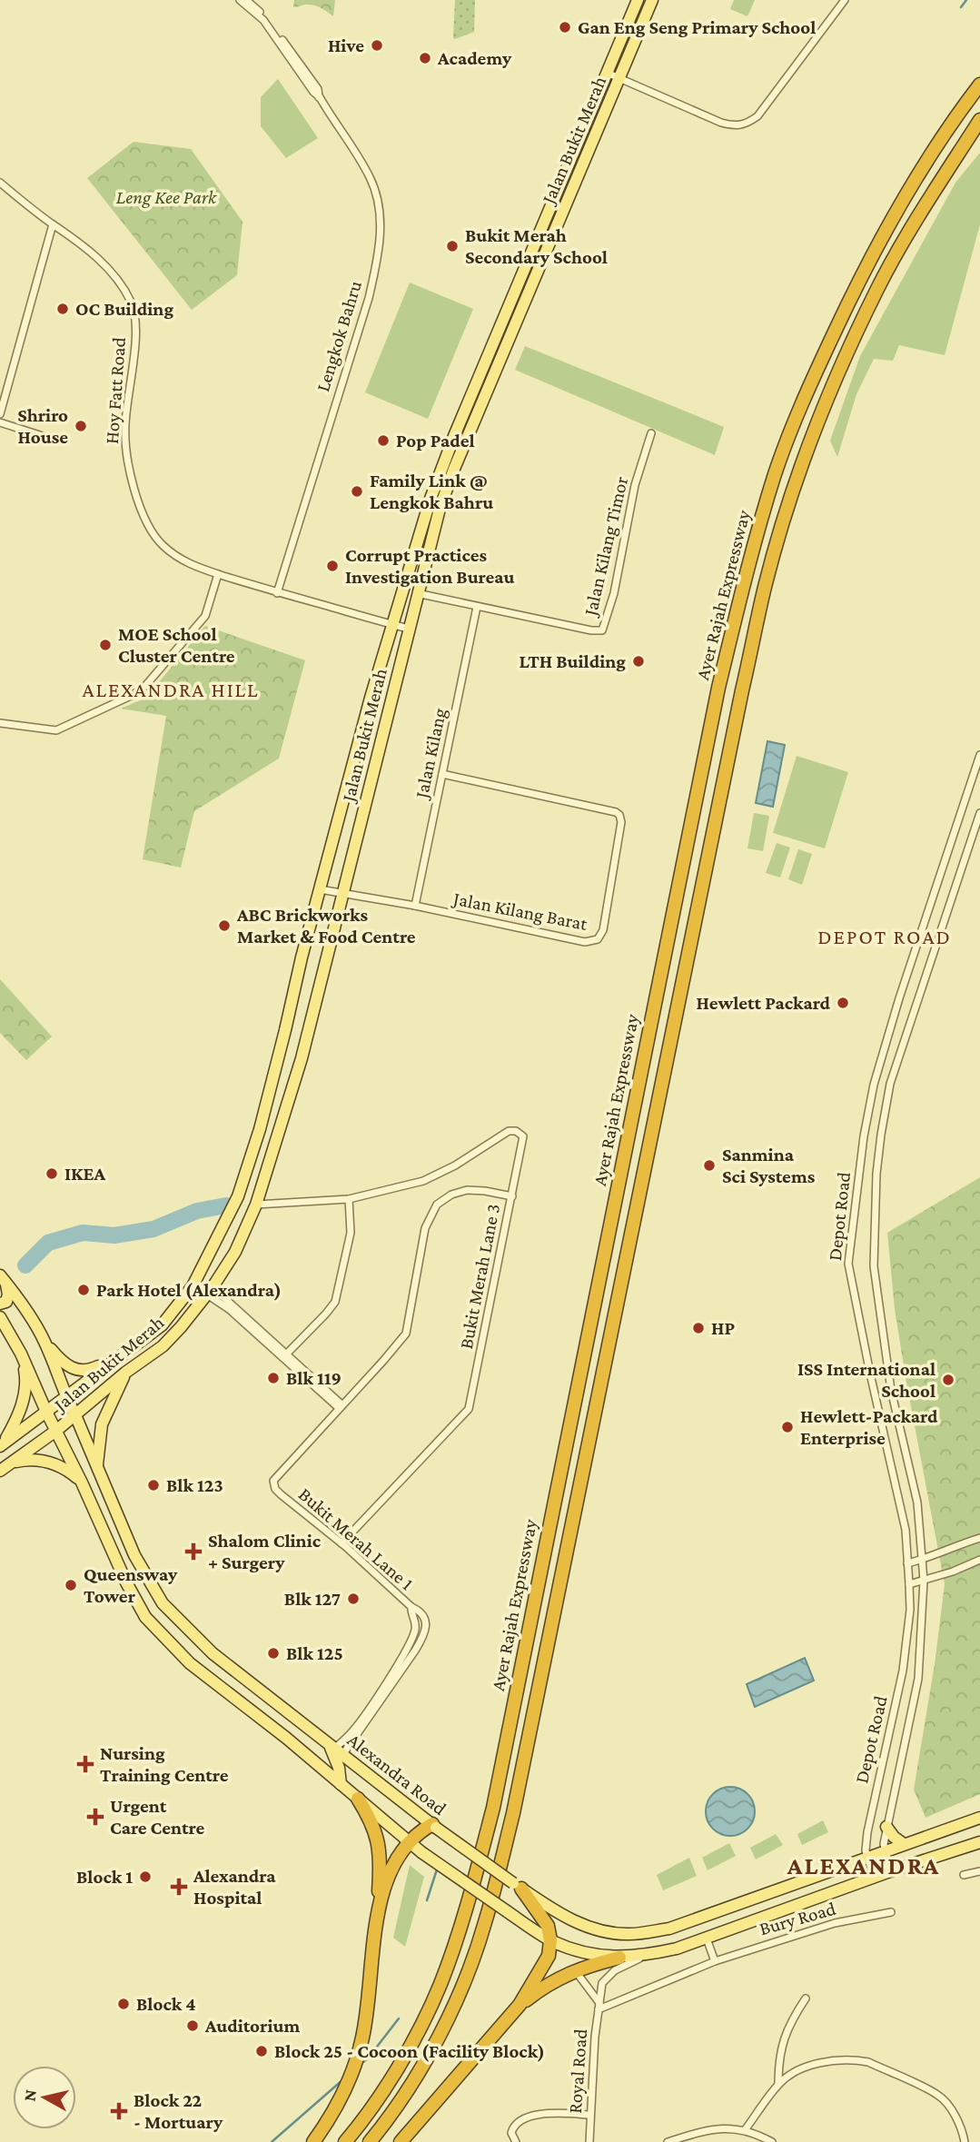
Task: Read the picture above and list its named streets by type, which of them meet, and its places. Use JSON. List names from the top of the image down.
{
  "streets": {
    "highway": ["Ayer Rajah Expressway"],
    "main road": ["Jalan Bukit Merah", "Alexandra Road"],
    "street": [
      "Lengkok Bahru",
      "Hoy Fatt Road",
      "Jalan Kilang Timor",
      "Jalan Kilang",
      "Jalan Kilang Barat",
      "Depot Road",
      "Bukit Merah Lane 3",
      "Bukit Merah Lane 1",
      "Bury Road",
      "Royal Road"
    ]
  },
  "crossings": [
    ["Jalan Bukit Merah", "Hoy Fatt Road"],
    ["Jalan Bukit Merah", "Jalan Kilang Timor"],
    ["Jalan Bukit Merah", "Jalan Kilang Barat"],
    ["Jalan Bukit Merah", "Alexandra Road"],
    ["Lengkok Bahru", "Hoy Fatt Road"],
    ["Jalan Kilang Timor", "Jalan Kilang"],
    ["Jalan Kilang", "Jalan Kilang Barat"],
    ["Depot Road", "Alexandra Road"],
    ["Bukit Merah Lane 3", "Bukit Merah Lane 1"],
    ["Bukit Merah Lane 1", "Alexandra Road"],
    ["Bury Road", "Royal Road"]
  ],
  "districts": ["ALEXANDRA HILL", "DEPOT ROAD", "ALEXANDRA"],
  "parks": ["Leng Kee Park"],
  "places": {
    "other": [
      "Gan Eng Seng Primary School",
      "Hive",
      "Academy",
      "Bukit Merah Secondary School",
      "OC Building",
      "Shriro House",
      "Pop Padel",
      "Family Link @ Lengkok Bahru",
      "Corrupt Practices Investigation Bureau",
      "MOE School Cluster Centre",
      "LTH Building",
      "ABC Brickworks Market & Food Centre",
      "Hewlett Packard",
      "Sanmina Sci Systems",
      "IKEA",
      "Park Hotel (Alexandra)",
      "HP",
      "Blk 119",
      "ISS International School",
      "Hewlett-Packard Enterprise",
      "Blk 123",
      "Queensway Tower",
      "Blk 127",
      "Blk 125",
      "Block 1",
      "Block 4",
      "Auditorium",
      "Block 25 - Cocoon (Facility Block)"
    ],
    "health": [
      "Shalom Clinic + Surgery",
      "Nursing Training Centre",
      "Urgent Care Centre",
      "Alexandra Hospital",
      "Block 22 - Mortuary"
    ]
  },
  "north": "left"
}
